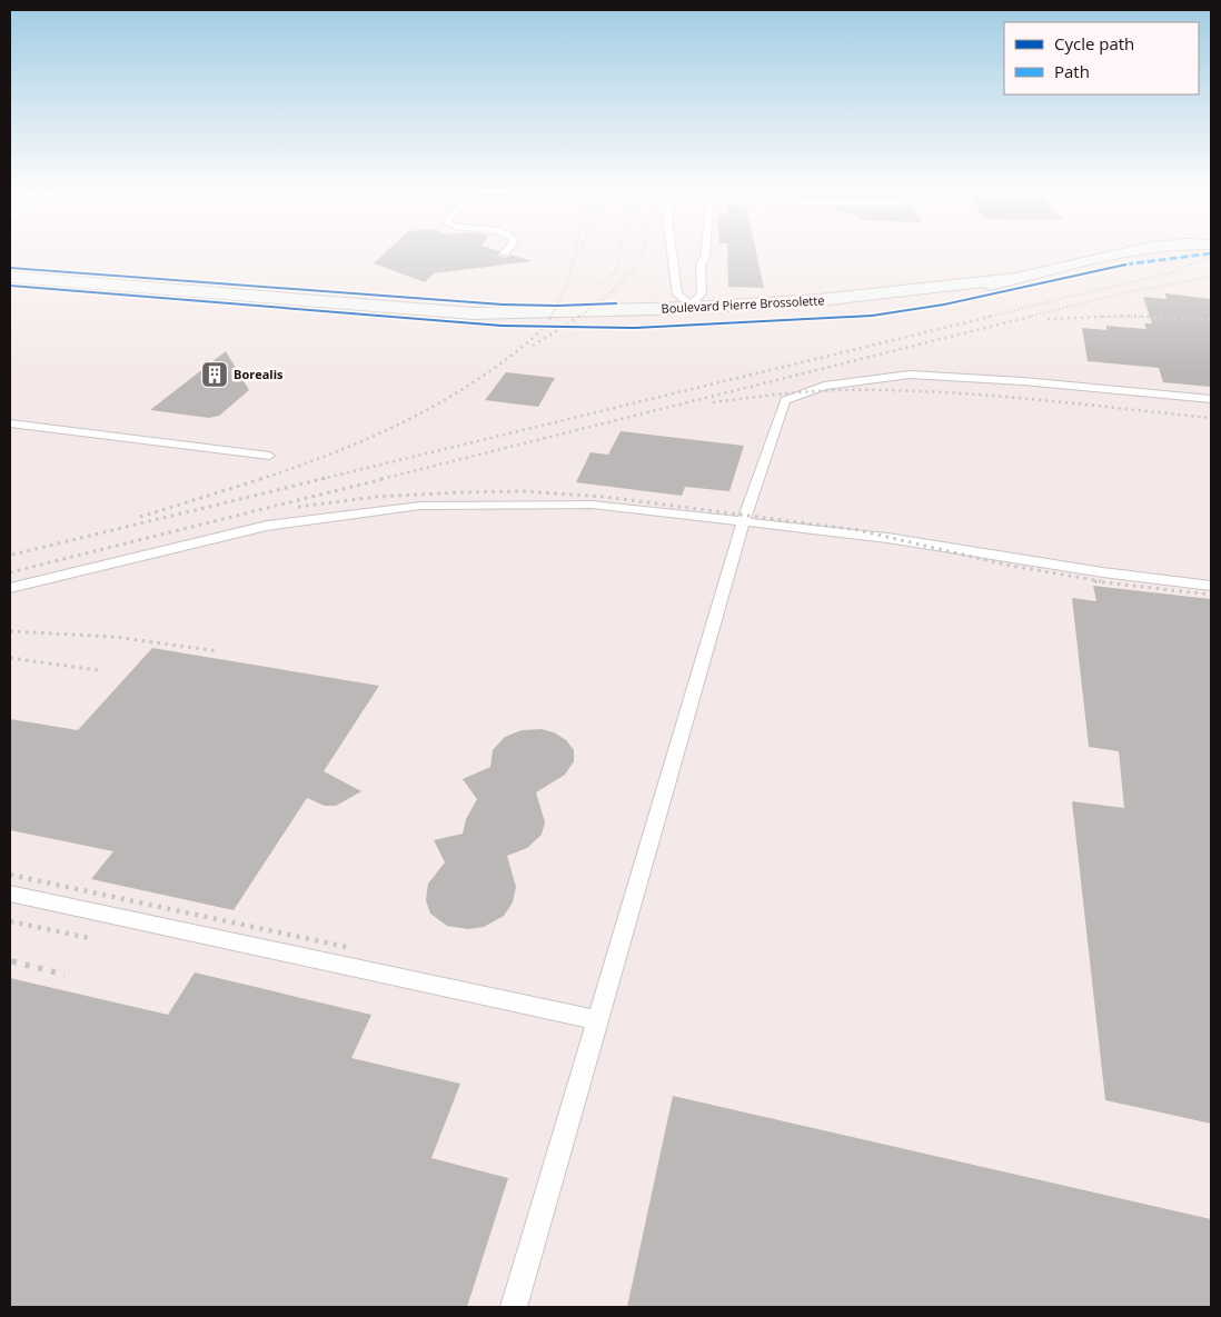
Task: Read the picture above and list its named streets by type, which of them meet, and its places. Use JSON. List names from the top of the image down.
{
  "streets": {
    "main road": ["Boulevard Pierre Brossolette"]
  },
  "places": {
    "building": ["Borealis"]
  },
  "legend": ["Cycle path", "Path"]
}
